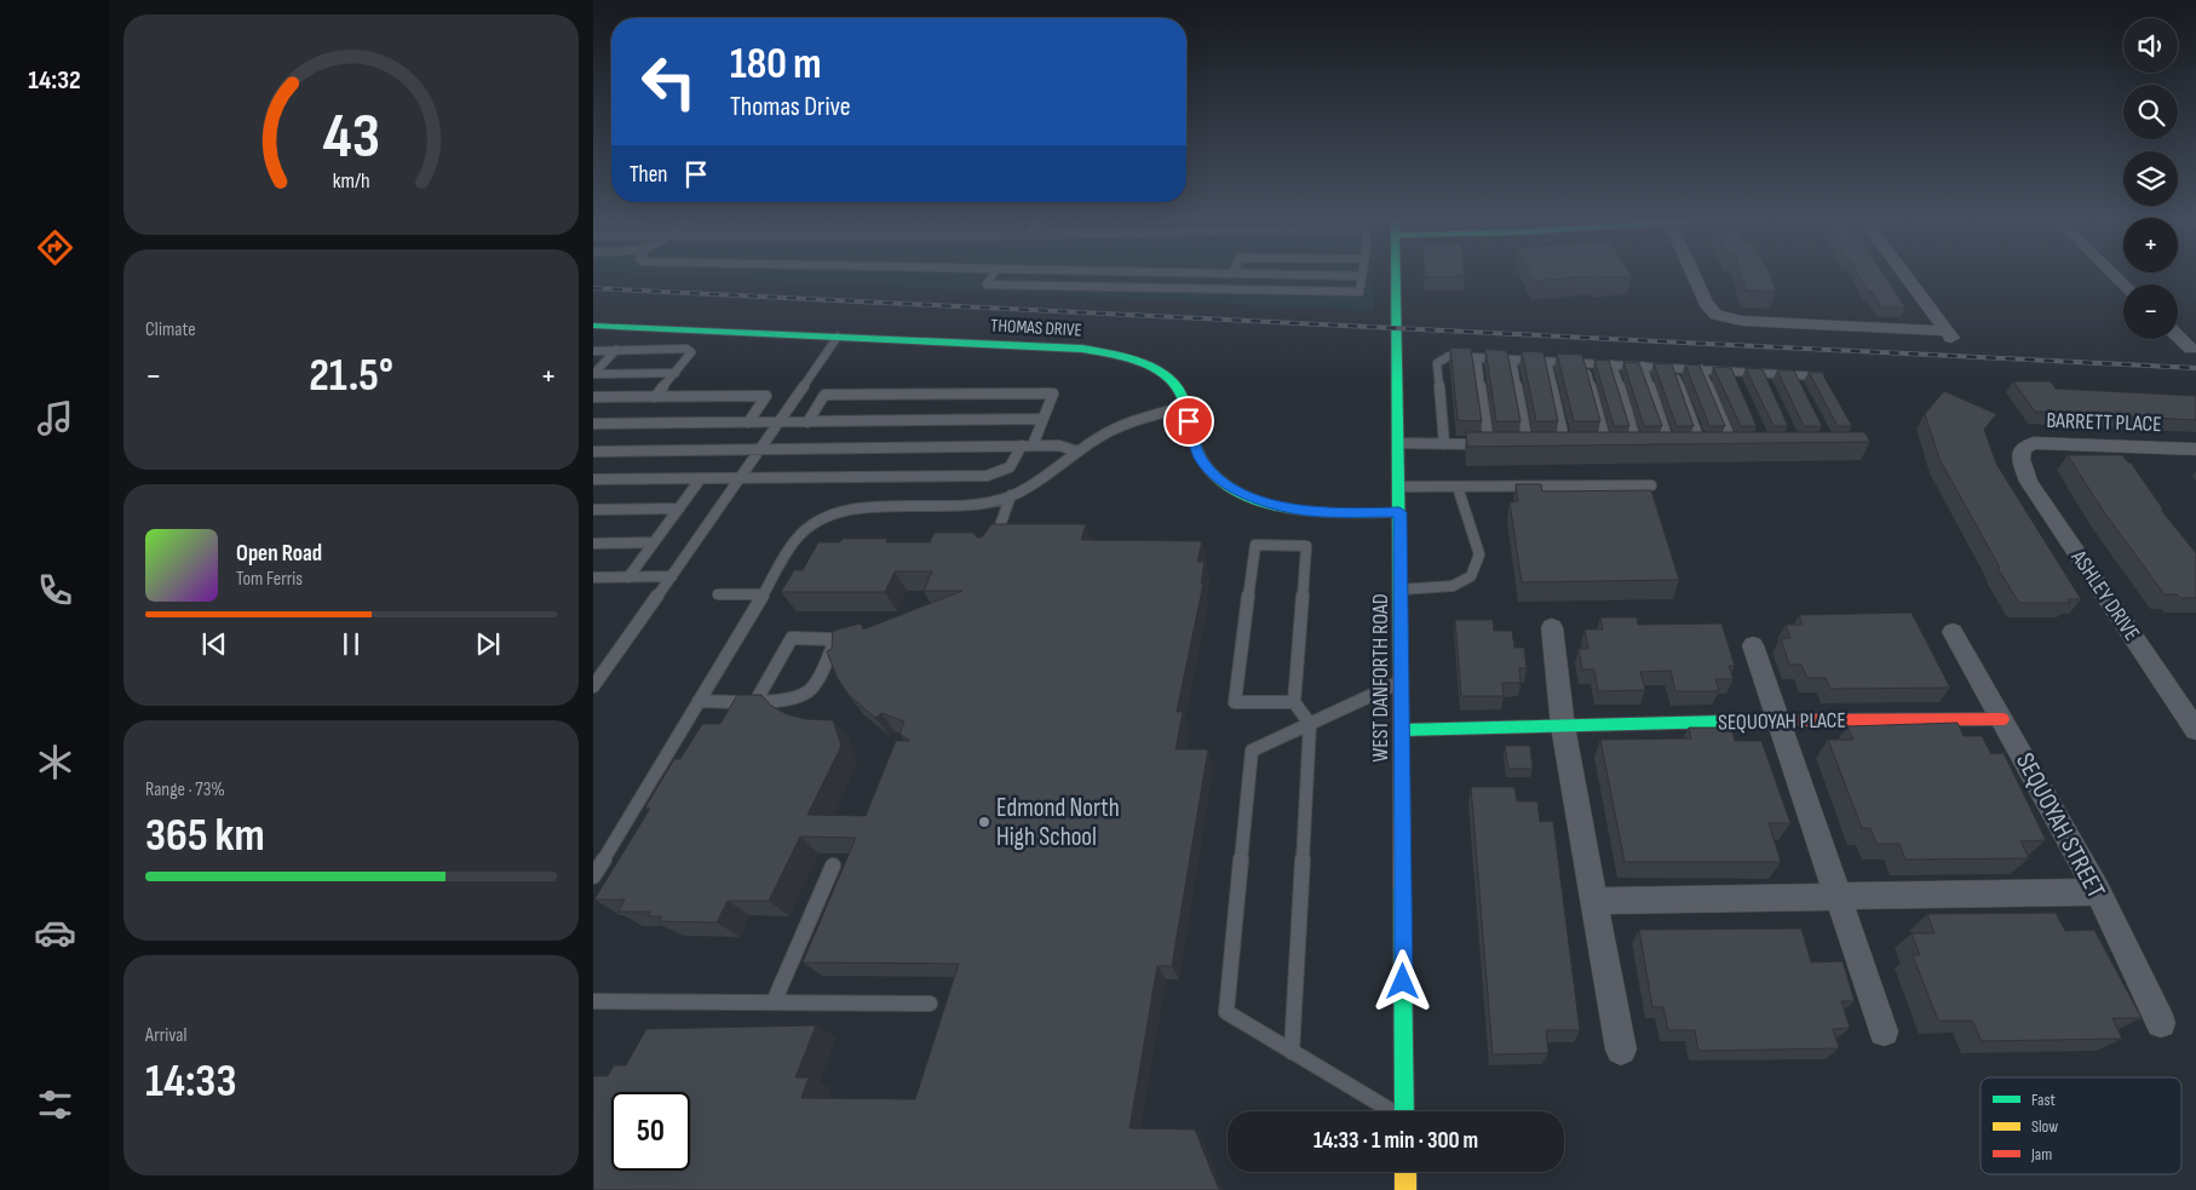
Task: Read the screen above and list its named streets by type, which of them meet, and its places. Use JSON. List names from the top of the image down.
{
  "streets": {
    "street": [
      "THOMAS DRIVE",
      "BARRETT PLACE",
      "ASHLEY DRIVE",
      "WEST DANFORTH ROAD",
      "SEQUOYAH PLACE",
      "SEQUOYAH STREET"
    ]
  },
  "crossings": [
    ["THOMAS DRIVE", "WEST DANFORTH ROAD"],
    ["BARRETT PLACE", "ASHLEY DRIVE"],
    ["WEST DANFORTH ROAD", "SEQUOYAH PLACE"],
    ["SEQUOYAH PLACE", "SEQUOYAH STREET"]
  ],
  "places": ["Edmond North High School"],
  "legend": ["Fast", "Slow", "Jam"],
  "page": {
    "tabs": "14:32",
    "map_buttons": ["+", "−"],
    "turn": ["180 m", "Thomas Drive"],
    "then": "Then",
    "tile": [
      "Climate",
      ["Range · 73%", "365 km"],
      ["Arrival", "14:33"]
    ],
    "heat": ["−", "21.5°", "+"],
    "song": ["Open Road", "Tom Ferris"],
    "limit": "50",
    "trip": "14:33 · 1 min · 300 m",
    "gauge": ["43", "km/h"]
  }
}
